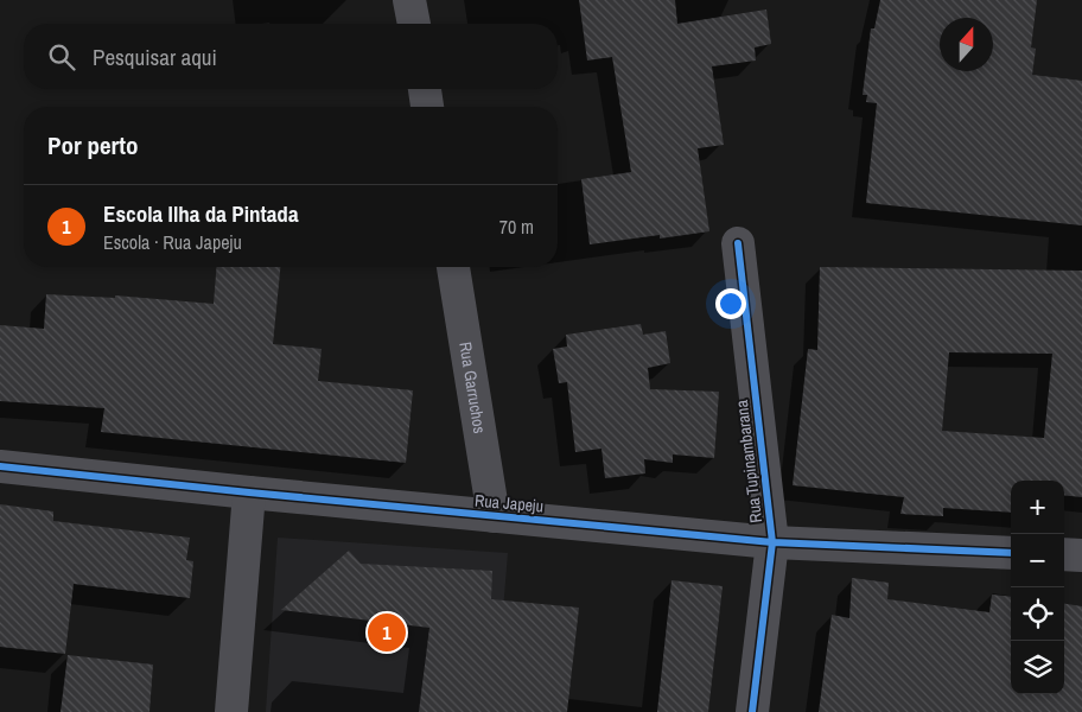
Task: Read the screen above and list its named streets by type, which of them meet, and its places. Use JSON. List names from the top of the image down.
{
  "streets": {
    "street": ["Rua Garruchos", "Rua Tupinambarana", "Rua Japeju"]
  },
  "crossings": [
    ["Rua Garruchos", "Rua Japeju"],
    ["Rua Tupinambarana", "Rua Japeju"]
  ],
  "north": "top",
  "page": {
    "search": "Pesquisar aqui",
    "heading": "Por perto",
    "list": [
      {
        "mark": "1",
        "name": "Escola Ilha da Pintada",
        "note": "Escola · Rua Japeju",
        "value": "70 m"
      }
    ],
    "map_buttons": ["+", "−"],
    "pins": "1"
  }
}
